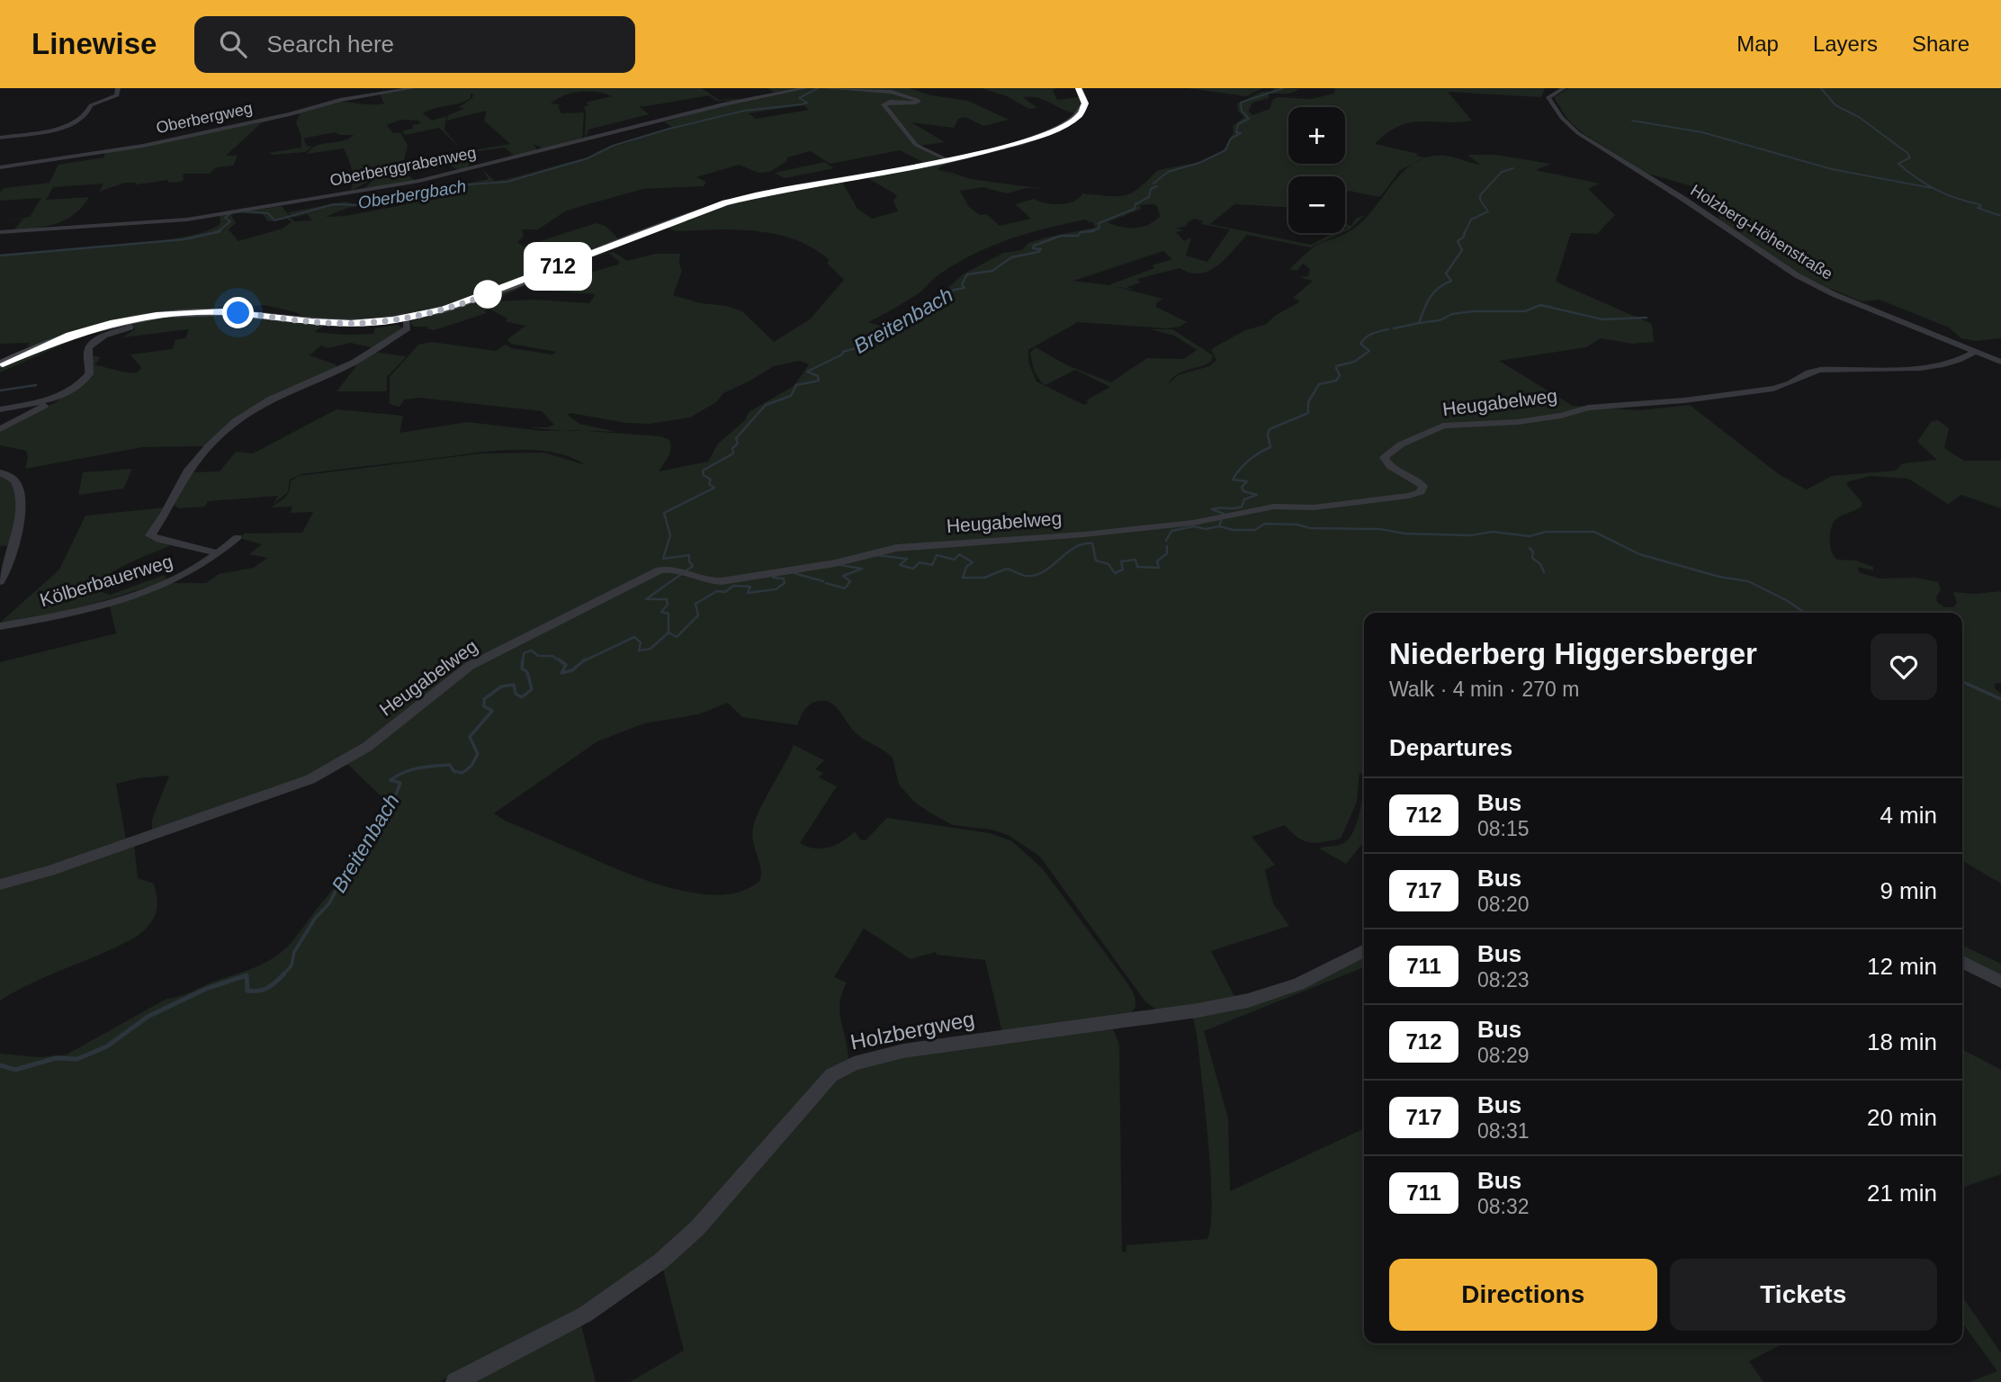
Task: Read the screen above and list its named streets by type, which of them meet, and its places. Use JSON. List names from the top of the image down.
{
  "streets": {
    "street": [
      "Oberbergweg",
      "Oberberggrabenweg",
      "Holzberg-Höhenstraße",
      "Heugabelweg",
      "Kölberbauerweg",
      "Holzbergweg"
    ]
  },
  "crossings": [
    ["Holzberg-Höhenstraße", "Heugabelweg"]
  ],
  "water": ["Oberbergbach", "Breitenbach"],
  "lines": ["bus line 712"],
  "page": {
    "header": "Linewise",
    "search": "Search here",
    "nav": ["Map", "Layers", "Share"],
    "on_map": "712",
    "map_buttons": ["+", "−"],
    "heading": [
      ["Niederberg Higgersberger", "Walk · 4 min · 270 m"],
      "Departures"
    ],
    "list": [
      {
        "mark": "712",
        "name": "Bus",
        "note": "08:15",
        "value": "4 min"
      },
      {
        "mark": "717",
        "name": "Bus",
        "note": "08:20",
        "value": "9 min"
      },
      {
        "mark": "711",
        "name": "Bus",
        "note": "08:23",
        "value": "12 min"
      },
      {
        "mark": "712",
        "name": "Bus",
        "note": "08:29",
        "value": "18 min"
      },
      {
        "mark": "717",
        "name": "Bus",
        "note": "08:31",
        "value": "20 min"
      },
      {
        "mark": "711",
        "name": "Bus",
        "note": "08:32",
        "value": "21 min"
      }
    ],
    "buttons": ["Directions", "Tickets"]
  }
}
